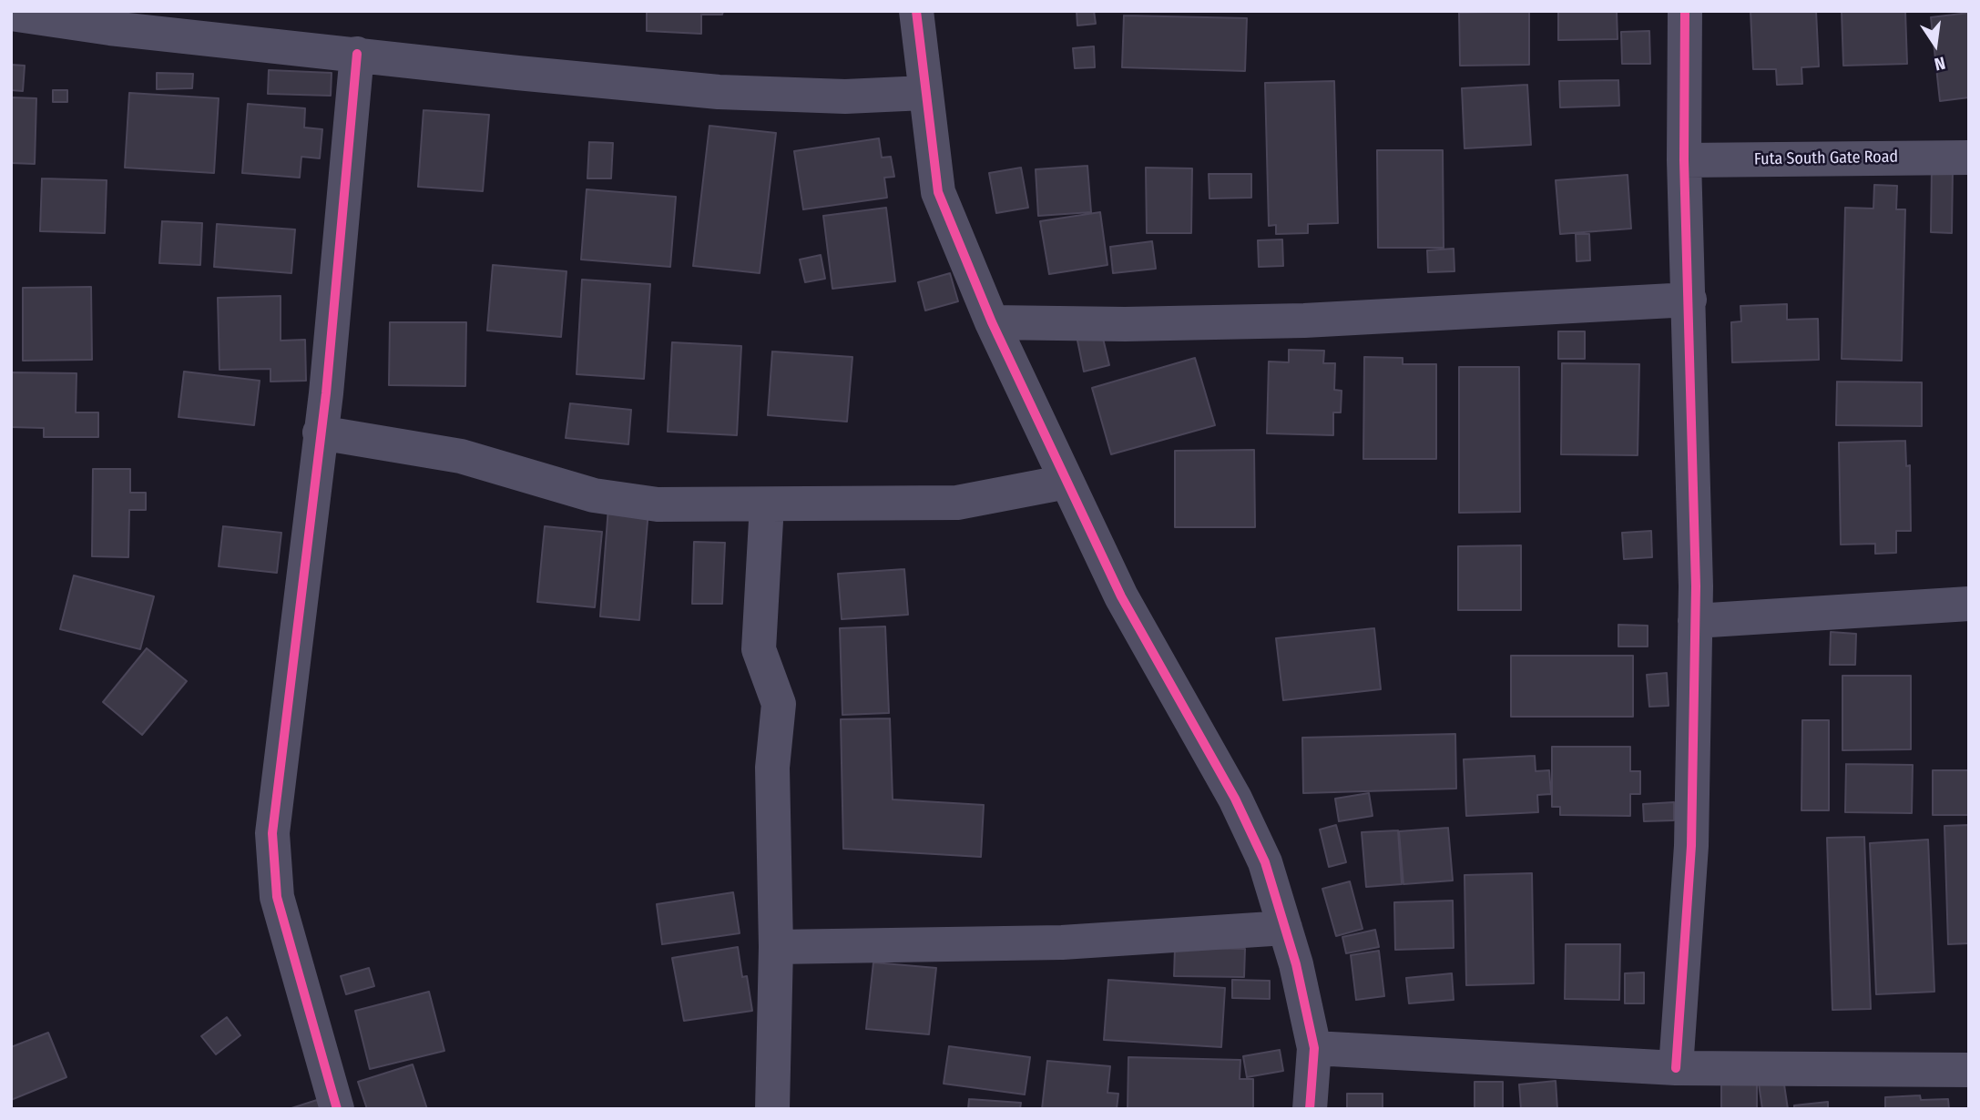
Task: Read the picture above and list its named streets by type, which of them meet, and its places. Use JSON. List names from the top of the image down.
{
  "streets": {
    "street": ["Futa South Gate Road"]
  },
  "north": "bottom"
}
